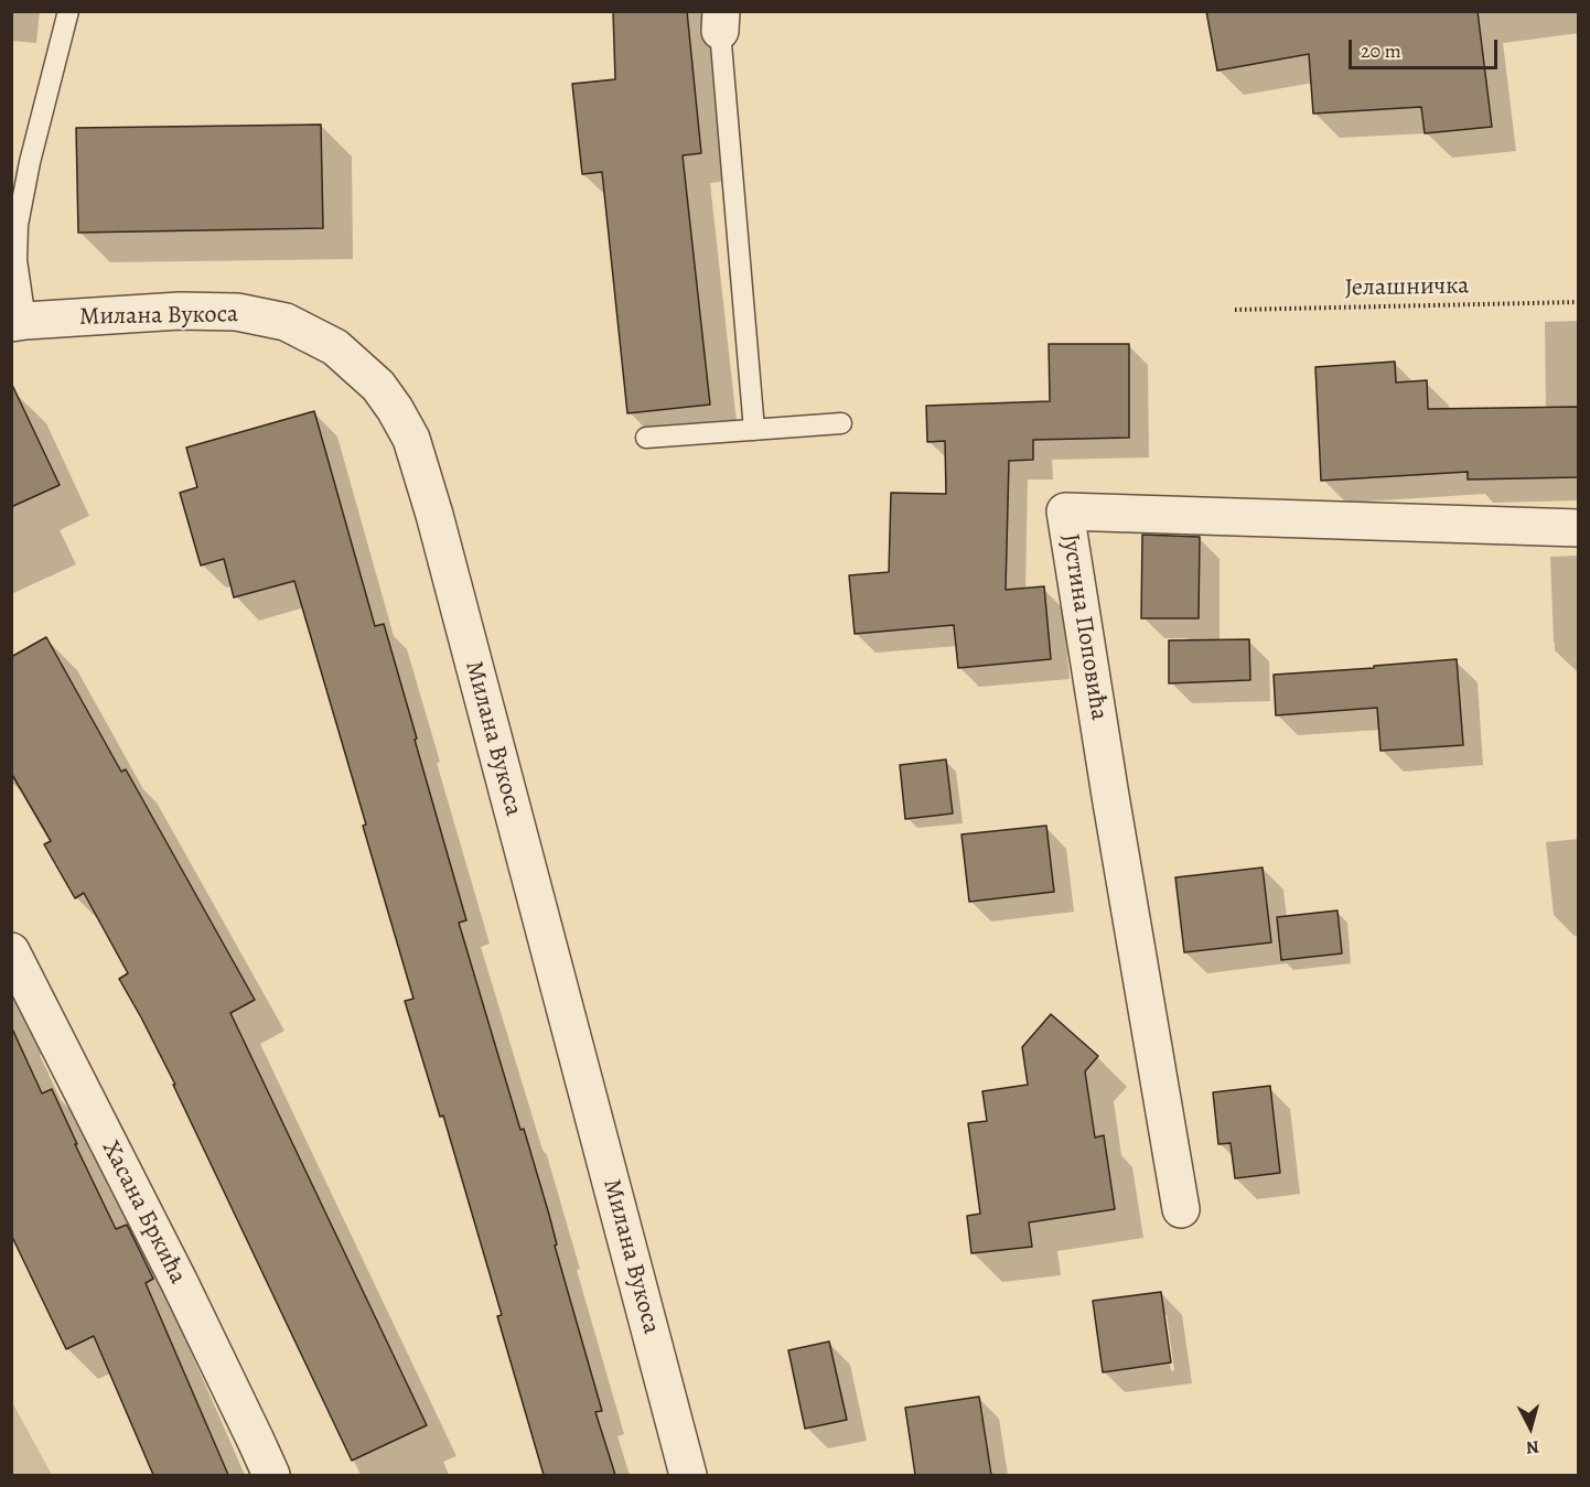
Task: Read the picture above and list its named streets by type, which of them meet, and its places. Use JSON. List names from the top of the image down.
{
  "streets": {
    "street": ["Милана Вукоса", "Јустина Поповића", "Хасана Бркића"],
    "path": ["Јелашничка"]
  },
  "scale_bar": "20 m",
  "north": "bottom"
}
